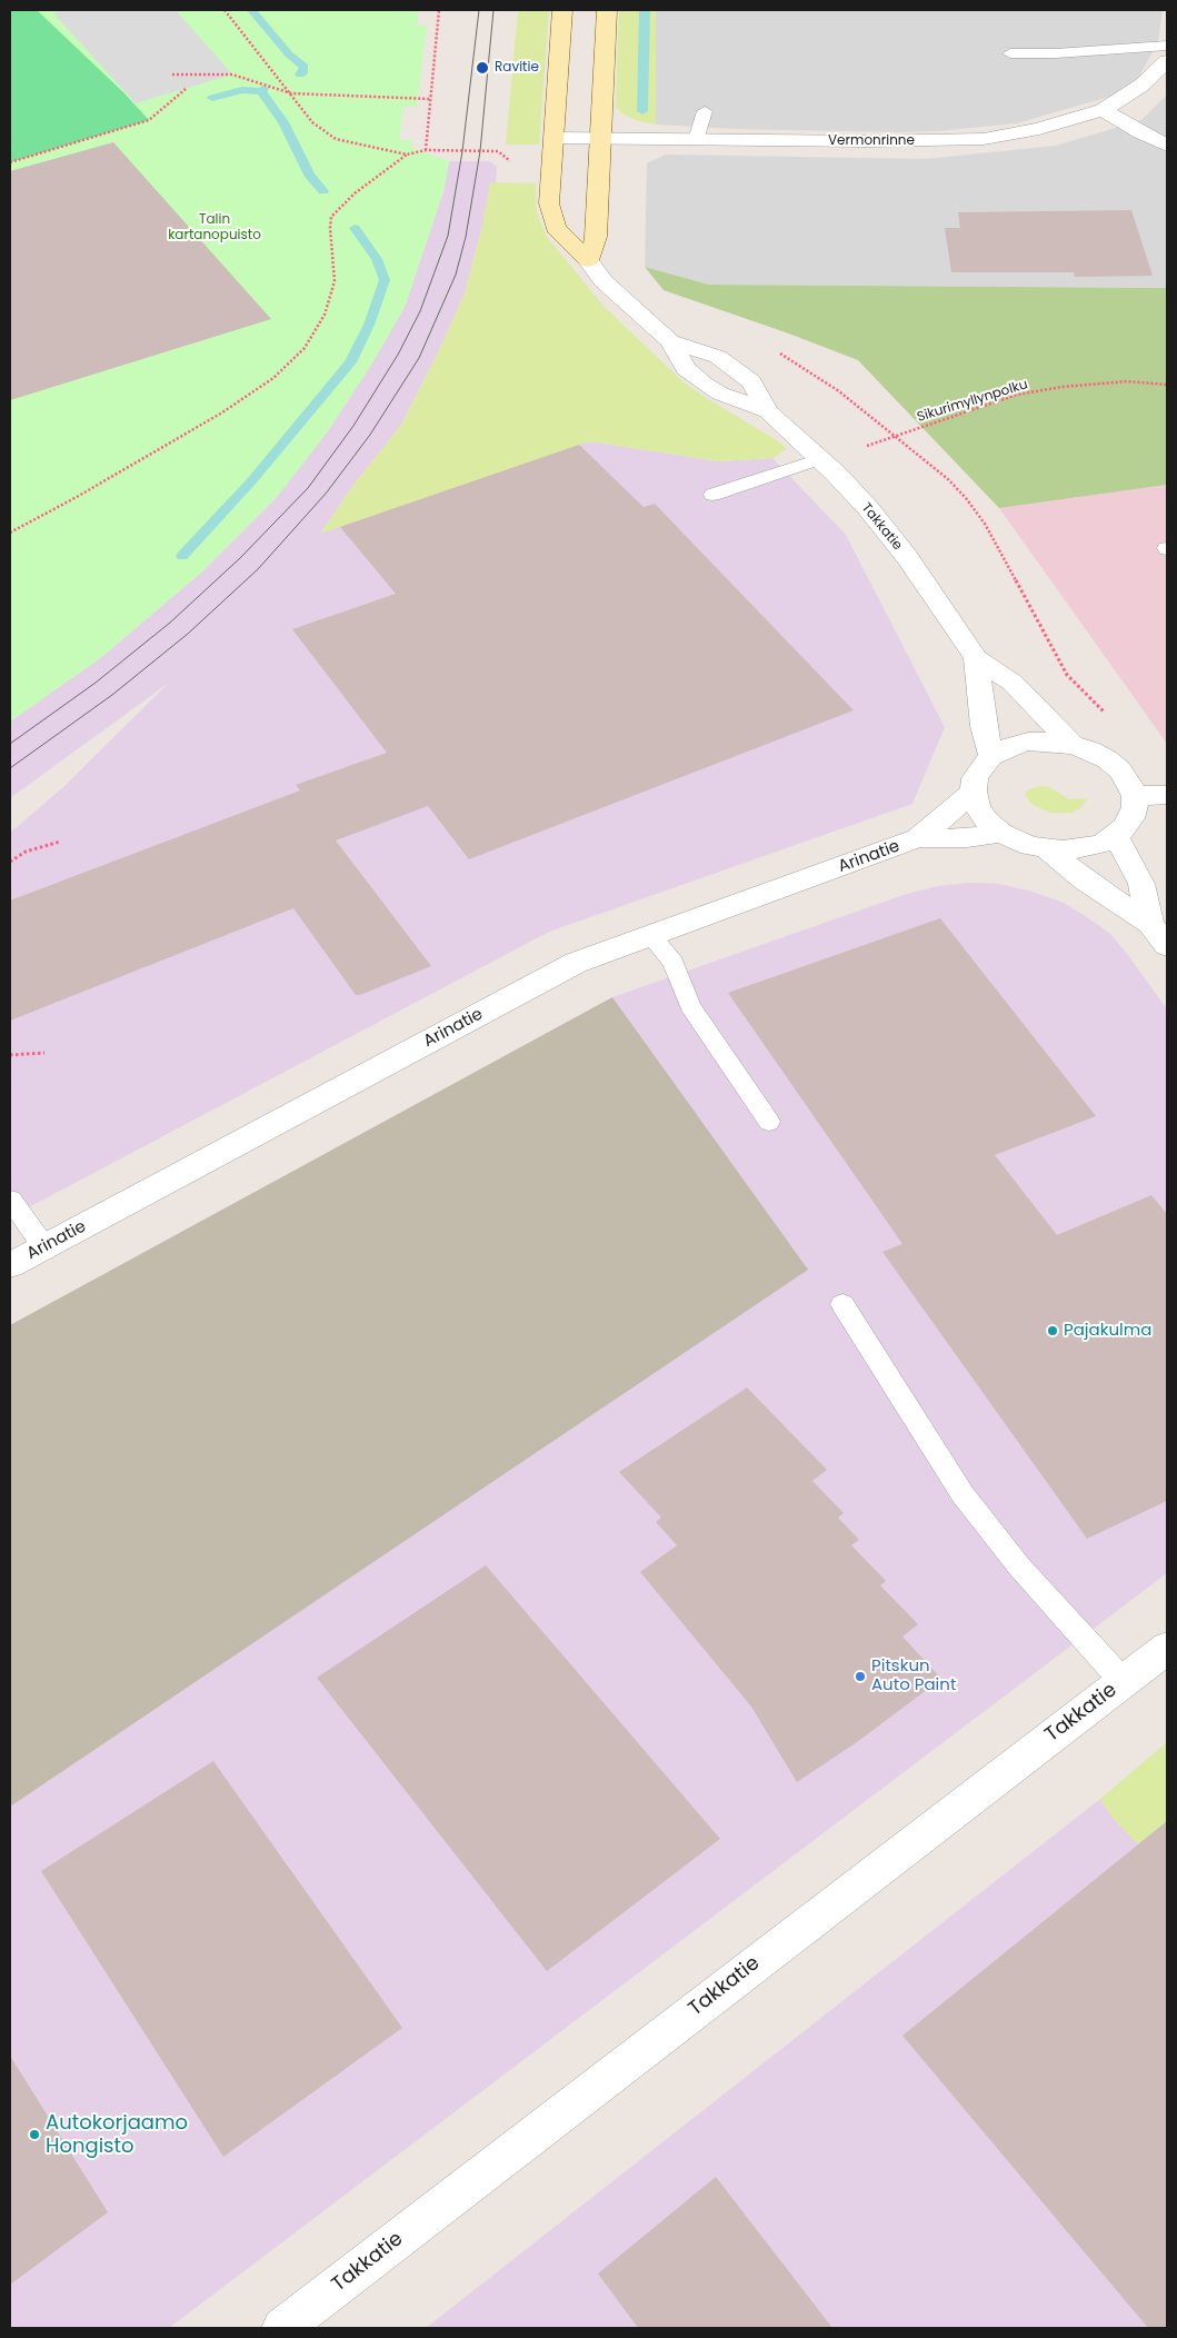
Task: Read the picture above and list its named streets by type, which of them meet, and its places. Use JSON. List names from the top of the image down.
{
  "streets": {
    "street": ["Vermonrinne", "Takkatie", "Arinatie"],
    "path": ["Sikurimyllynpolku"]
  },
  "crossings": [
    ["Sikurimyllynpolku", "Takkatie"],
    ["Takkatie", "Arinatie"]
  ],
  "parks": ["Talin kartanopuisto"],
  "places": [
    "Ravitie",
    "Pajakulma",
    "Pitskun Auto Paint",
    "Autokorjaamo Hongisto"
  ]
}
